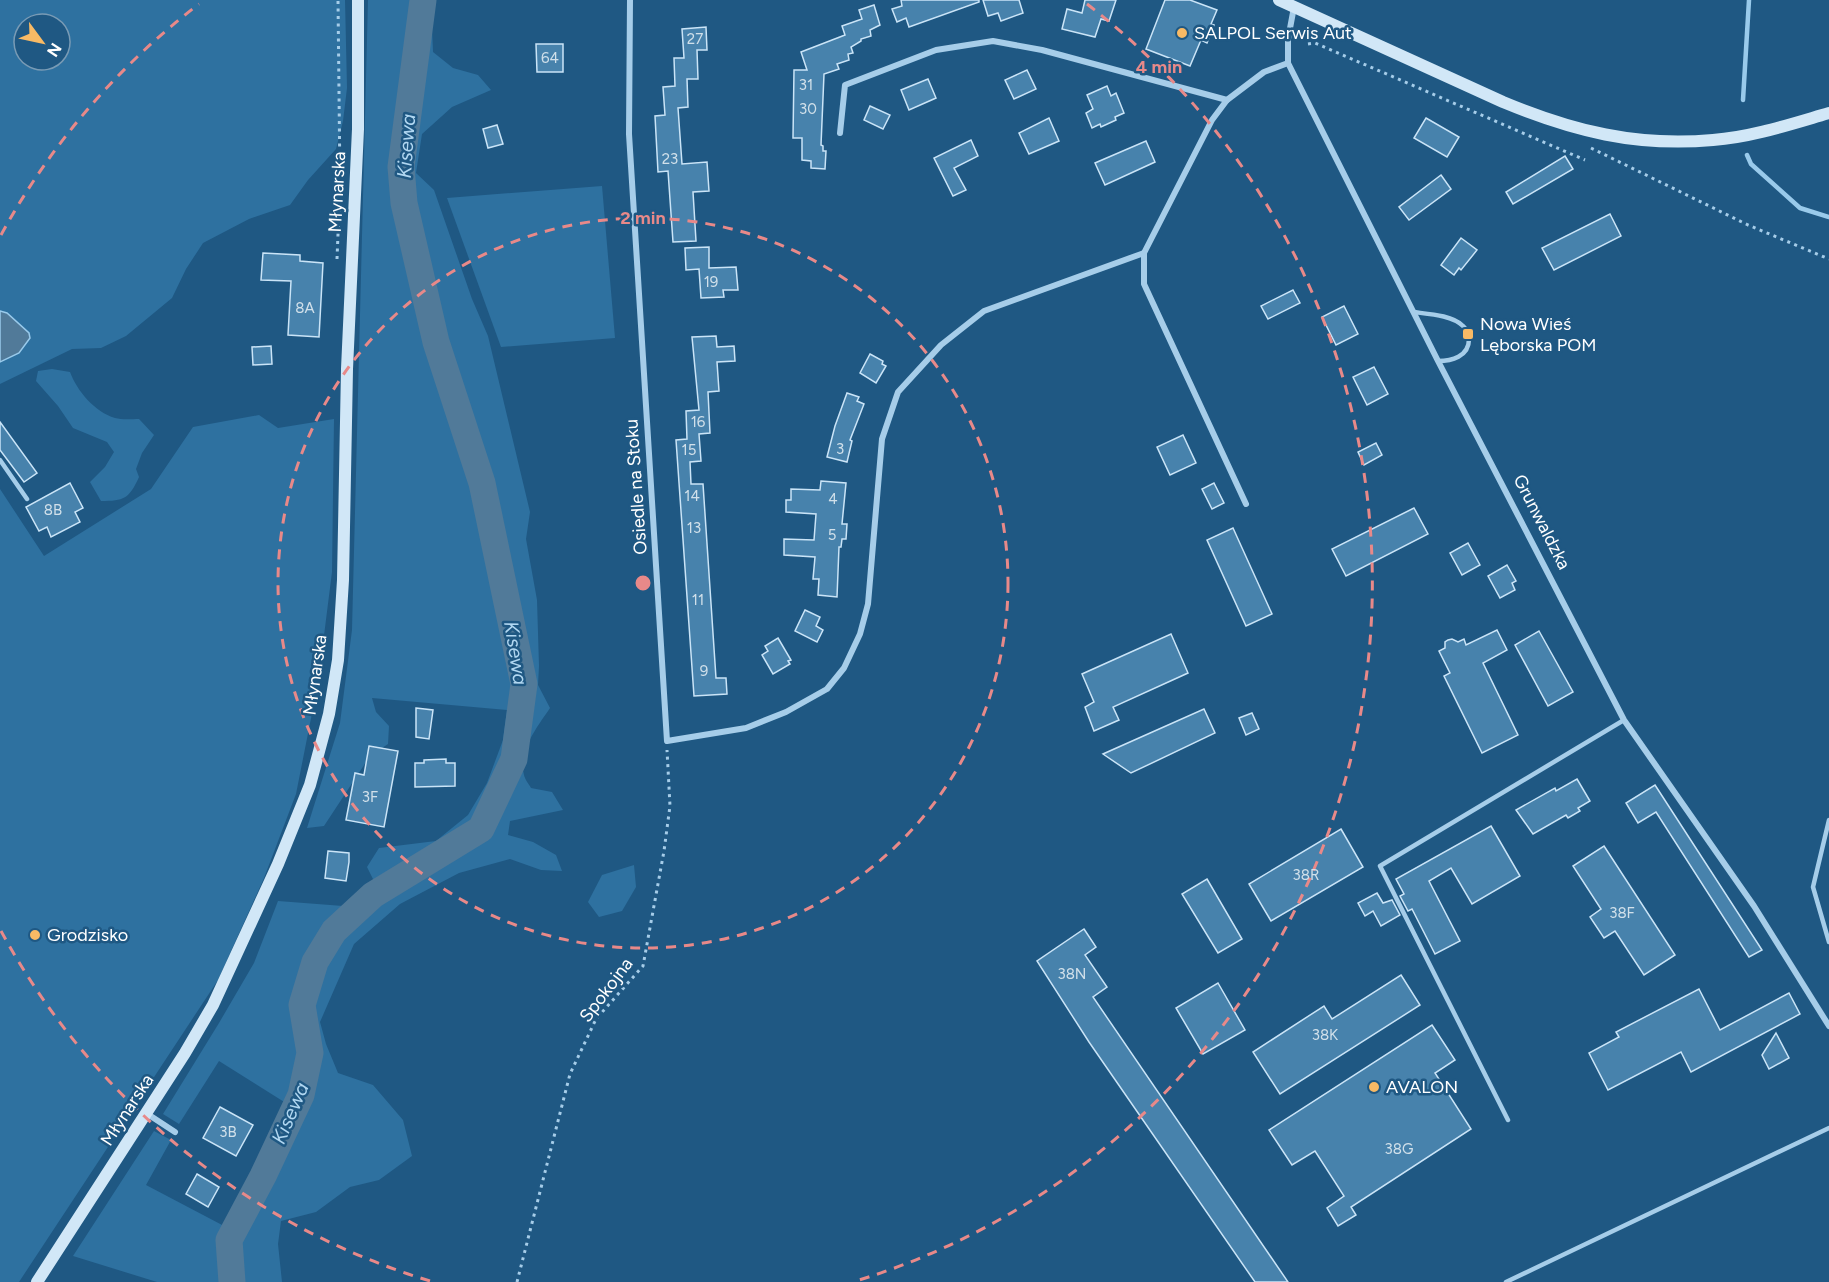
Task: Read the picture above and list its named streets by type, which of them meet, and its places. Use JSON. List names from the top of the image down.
{
  "streets": {
    "street": ["Młynarska", "Osiedle na Stoku", "Grunwaldzka"],
    "path": ["Spokojna"]
  },
  "crossings": [
    ["Osiedle na Stoku", "Spokojna"]
  ],
  "water": ["Kisewa"],
  "places": {
    "other": ["SALPOL Serwis Aut", "Grodzisko", "AVALON"],
    "transit": ["Nowa Wieś Lęborska POM"]
  },
  "house_numbers": [
    "27",
    "64",
    "31",
    "30",
    "23",
    "19",
    "8A",
    "16",
    "3",
    "15",
    "14",
    "4",
    "8B",
    "13",
    "5",
    "11",
    "9",
    "3F",
    "38R",
    "38F",
    "38N",
    "38K",
    "3B",
    "38G"
  ],
  "north": "bottom right",
  "rings": ["4 min", "2 min"]
}
